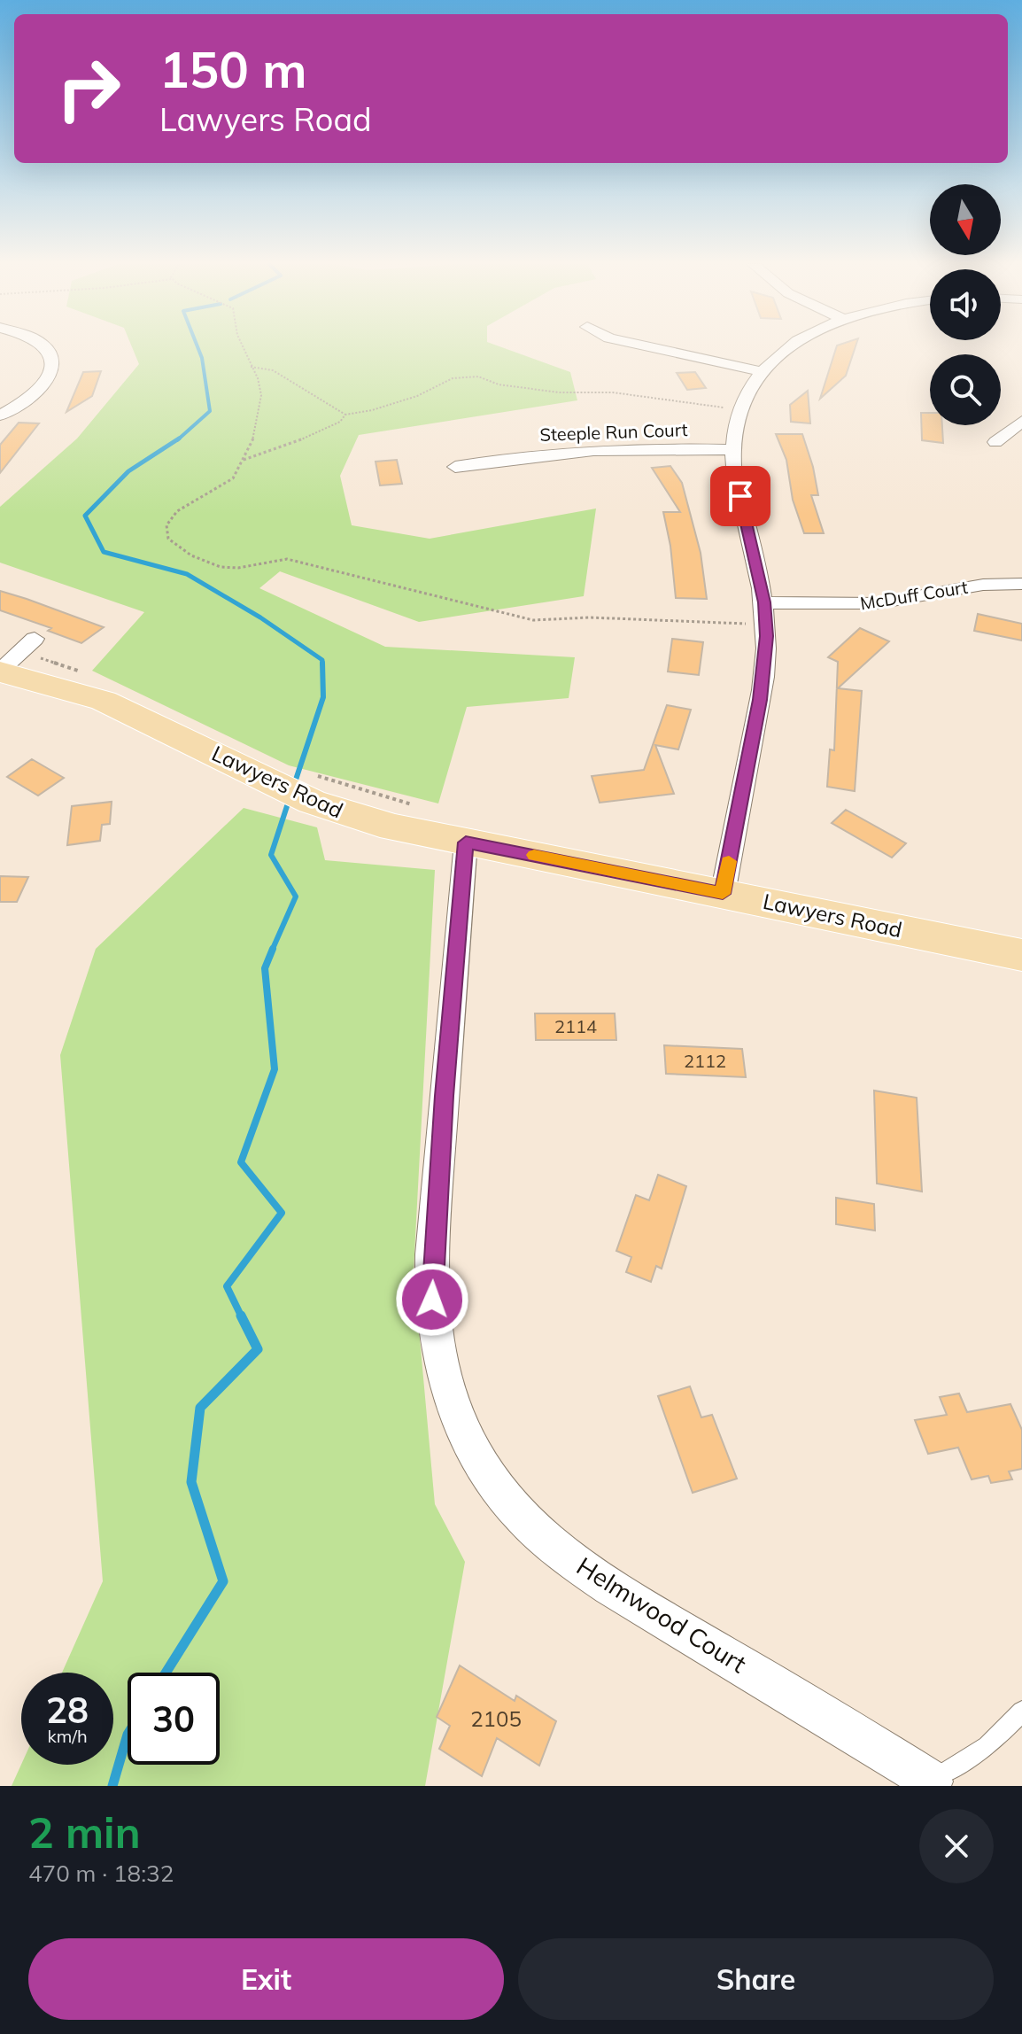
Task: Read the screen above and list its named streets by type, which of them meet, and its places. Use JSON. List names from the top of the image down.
{
  "streets": {
    "main road": ["Lawyers Road"],
    "street": ["Steeple Run Court", "McDuff Court", "Helmwood Court"]
  },
  "crossings": [
    ["Lawyers Road", "Helmwood Court"]
  ],
  "house_numbers": ["2114", "2112", "2105"],
  "north": "bottom",
  "page": {
    "turn": ["150 m", "Lawyers Road"],
    "speed": "28 km/h",
    "limit": "30",
    "heading": ["2 min", "470 m · 18:32"],
    "buttons": ["Exit", "Share"]
  }
}
